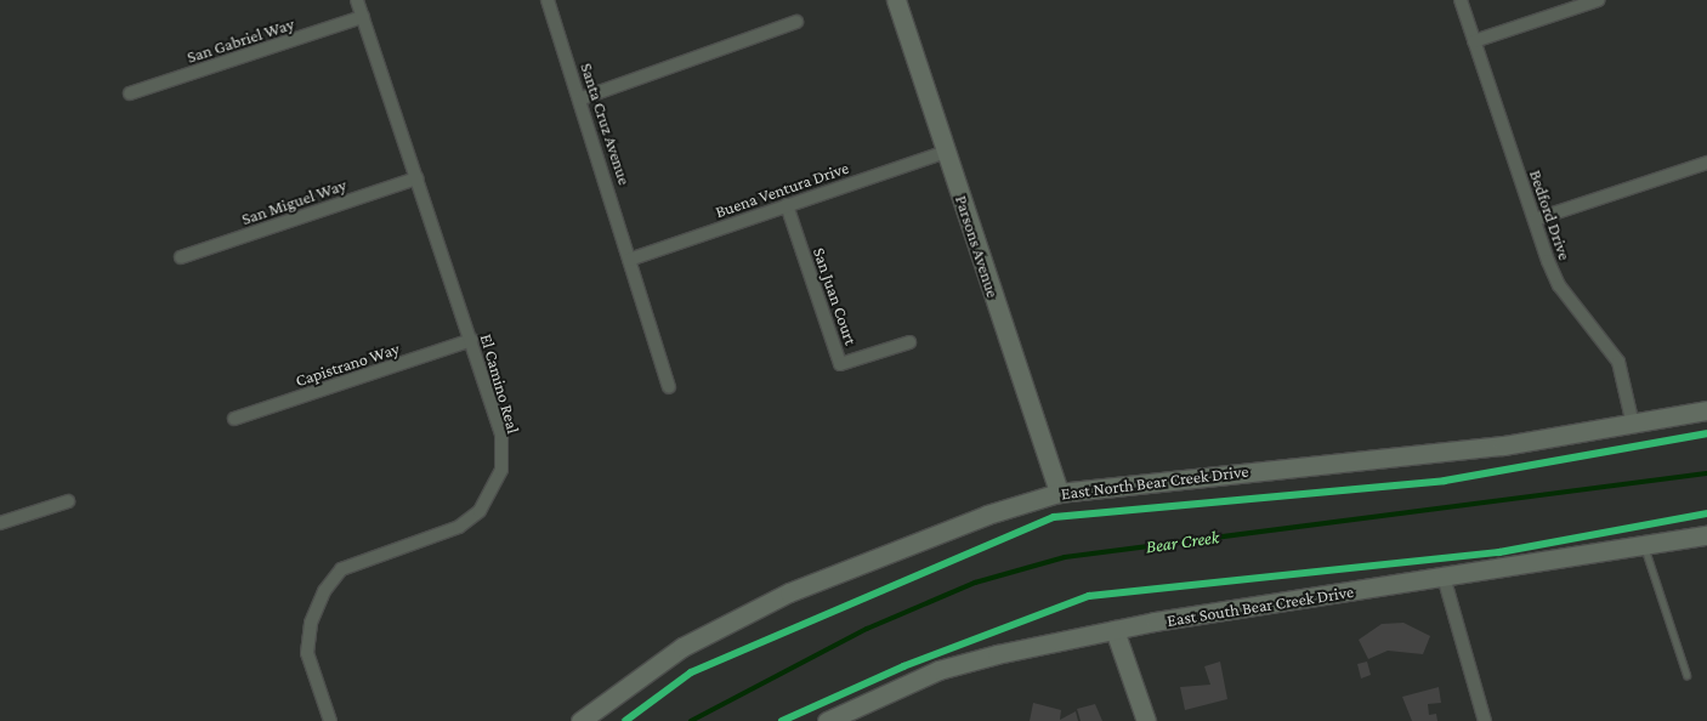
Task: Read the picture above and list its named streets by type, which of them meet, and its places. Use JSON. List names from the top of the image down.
{
  "streets": {
    "street": [
      "San Gabriel Way",
      "Santa Cruz Avenue",
      "Buena Ventura Drive",
      "San Miguel Way",
      "Bedford Drive",
      "Parsons Avenue",
      "San Juan Court",
      "Capistrano Way",
      "El Camino Real",
      "East North Bear Creek Drive",
      "East South Bear Creek Drive"
    ]
  },
  "crossings": [
    ["San Gabriel Way", "El Camino Real"],
    ["Santa Cruz Avenue", "Buena Ventura Drive"],
    ["Buena Ventura Drive", "Parsons Avenue"],
    ["Buena Ventura Drive", "San Juan Court"],
    ["San Miguel Way", "El Camino Real"],
    ["Bedford Drive", "East North Bear Creek Drive"],
    ["Parsons Avenue", "East North Bear Creek Drive"],
    ["Capistrano Way", "El Camino Real"]
  ],
  "water": ["Bear Creek"]
}
